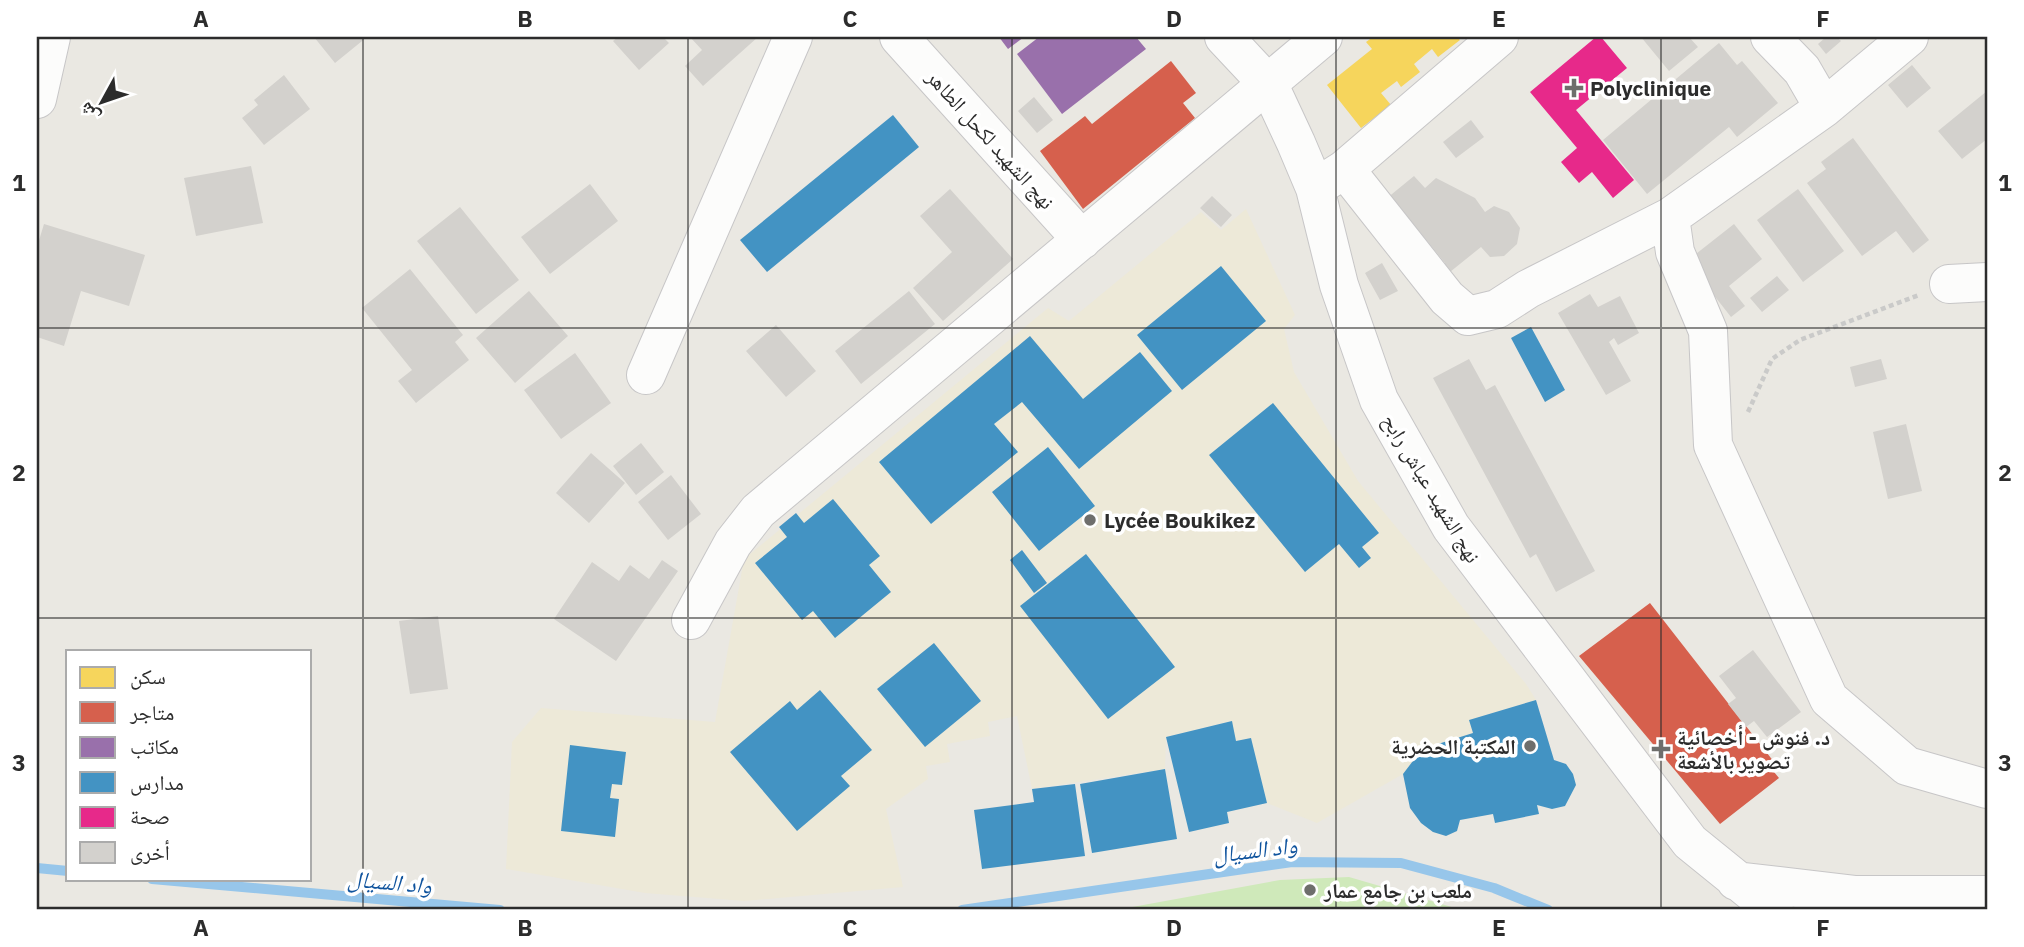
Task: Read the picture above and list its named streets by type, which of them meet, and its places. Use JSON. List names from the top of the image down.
{
  "streets": {
    "street": ["نهج الشهيد لكحل الطاهر", "نهج الشهيد عياش رابح"]
  },
  "water": ["واد السيال"],
  "places": {
    "health": ["Polyclinique", "د. فنوش - أخصائية تصوير بالأشعة"],
    "other": ["Lycée Boukikez", "المكتبة الحضرية", "ملعب بن جامع عمار"]
  },
  "legend": [
    "سكن",
    "متاجر",
    "مكاتب",
    "مدارس",
    "صحة",
    "أخرى"
  ],
  "north": "bottom left",
  "grid": {
    "columns": [
      "A",
      "B",
      "C",
      "D",
      "E",
      "F"
    ],
    "rows": ["1", "2", "3"]
  }
}
